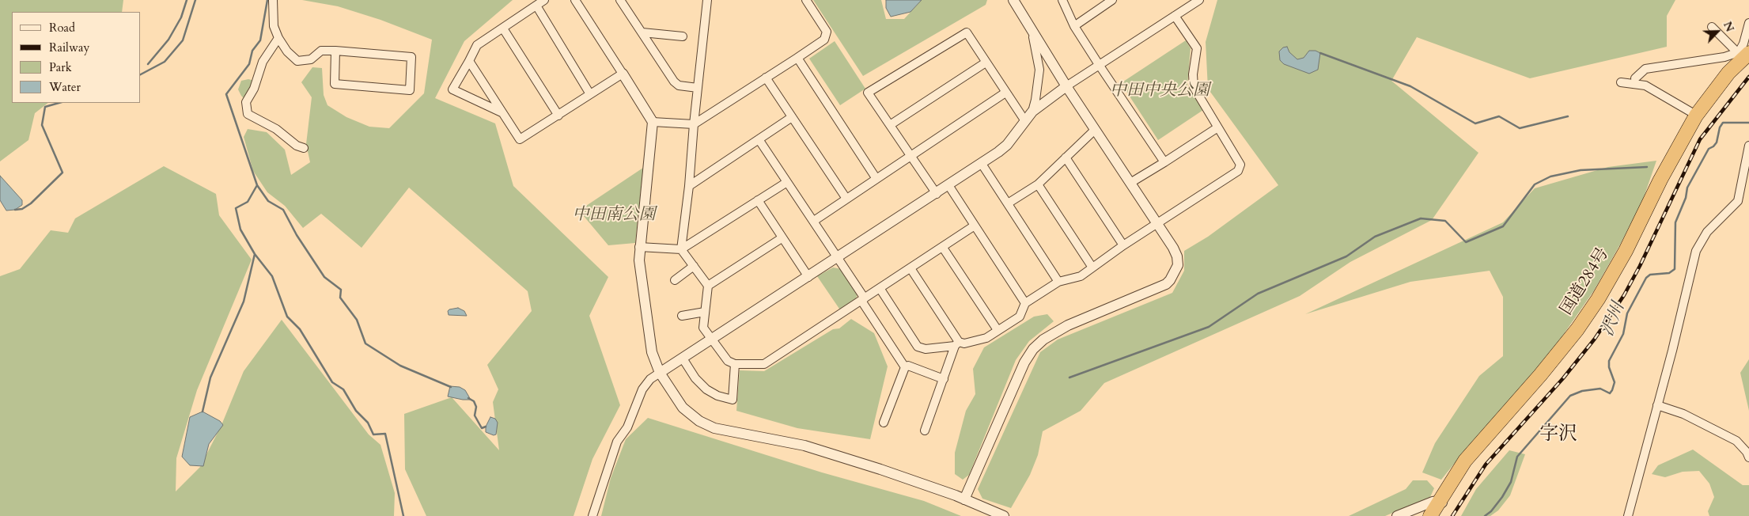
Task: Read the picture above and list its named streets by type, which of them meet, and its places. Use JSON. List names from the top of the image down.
{
  "streets": {
    "highway": ["国道284号"]
  },
  "districts": ["字沢"],
  "water": ["沢川"],
  "parks": ["中田中央公園", "中田南公園"],
  "legend": [
    "Road",
    "Railway",
    "Park",
    "Water"
  ],
  "north": "top right"
}
